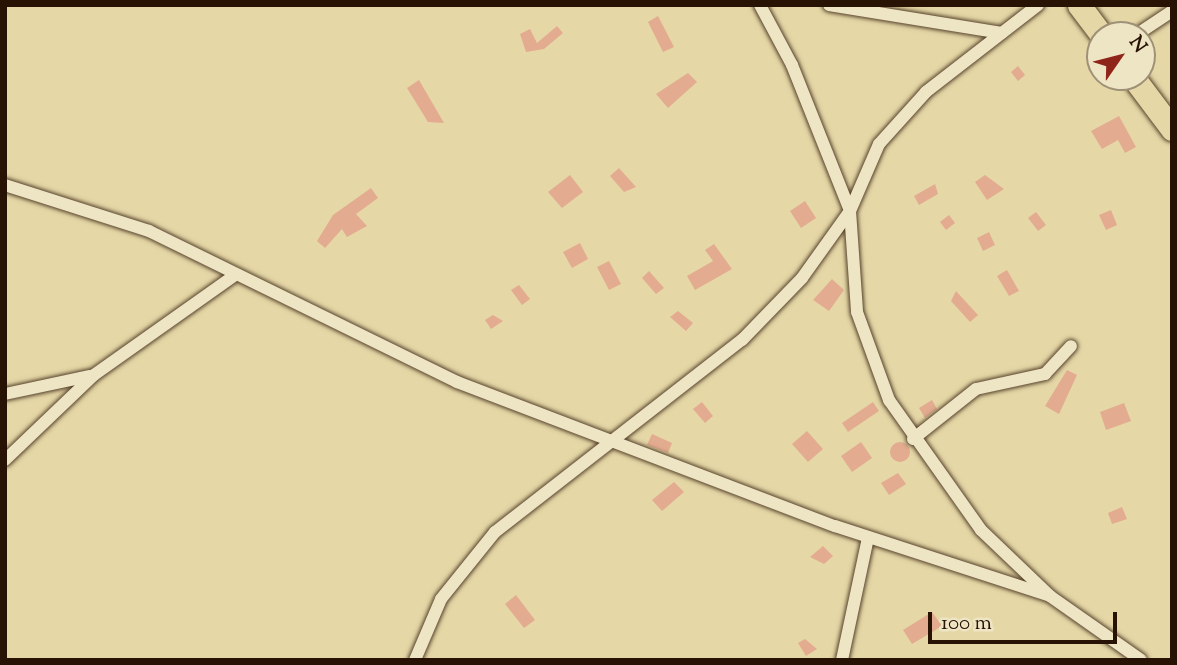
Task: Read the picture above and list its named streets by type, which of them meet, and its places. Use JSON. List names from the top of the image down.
{
  "scale_bar": "100 m",
  "north": "top right"
}
